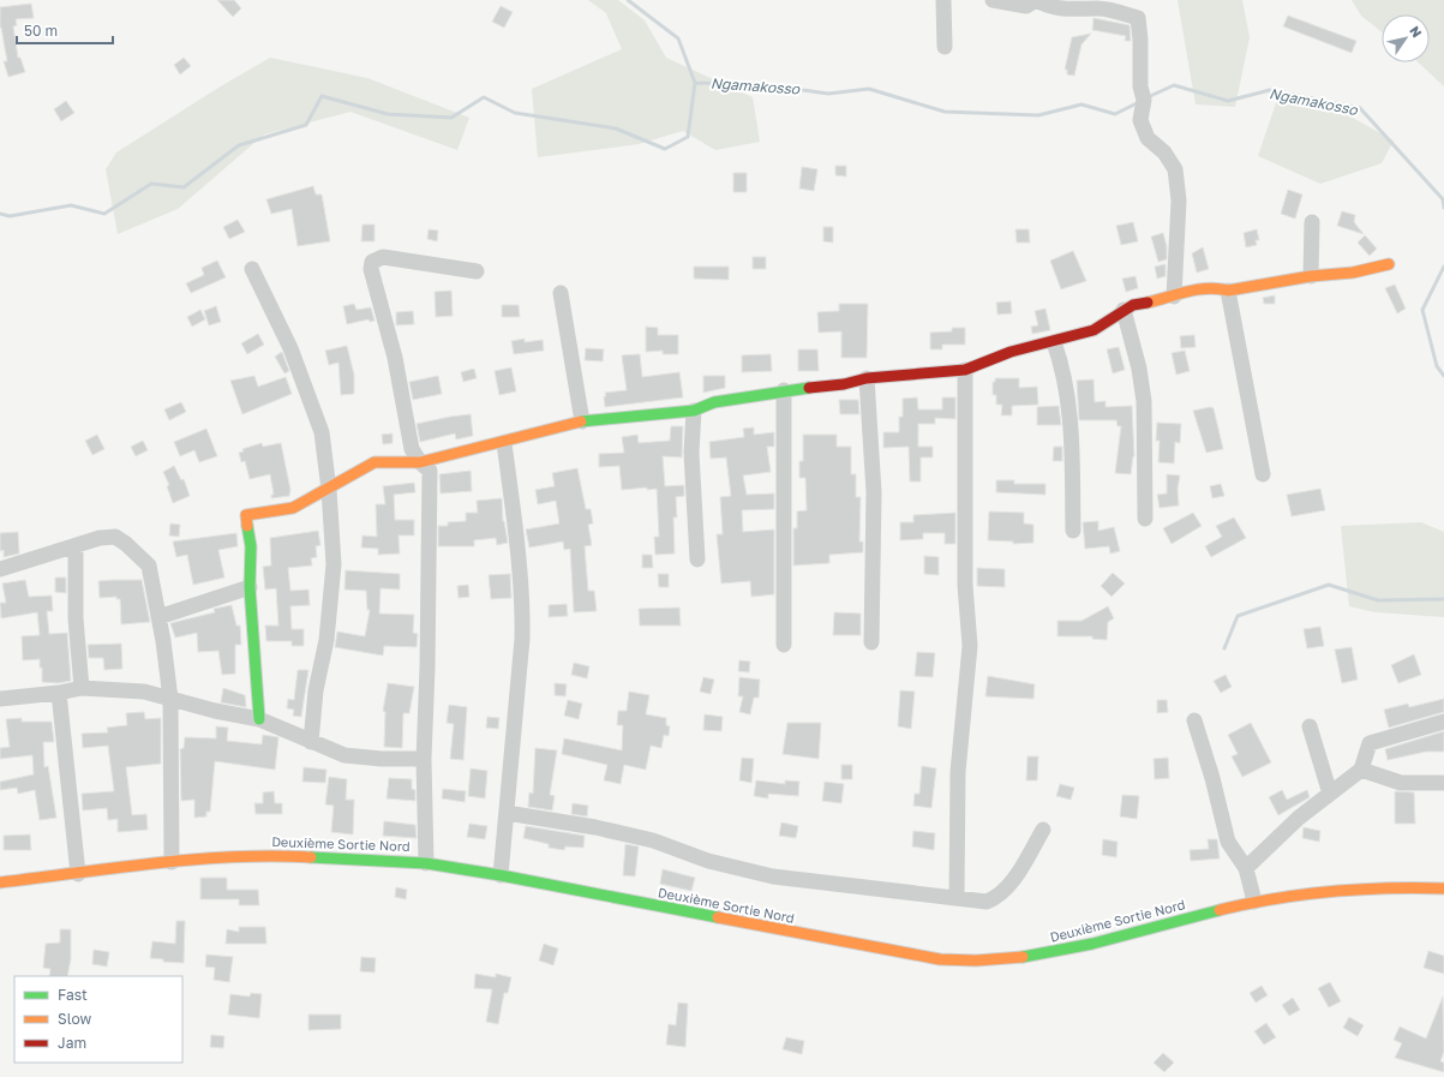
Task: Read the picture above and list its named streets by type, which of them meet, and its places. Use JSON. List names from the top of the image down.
{
  "streets": {
    "main road": ["Deuxième Sortie Nord"]
  },
  "water": ["Ngamakosso"],
  "legend": ["Fast", "Slow", "Jam"],
  "scale_bar": "50 m",
  "north": "top right"
}
